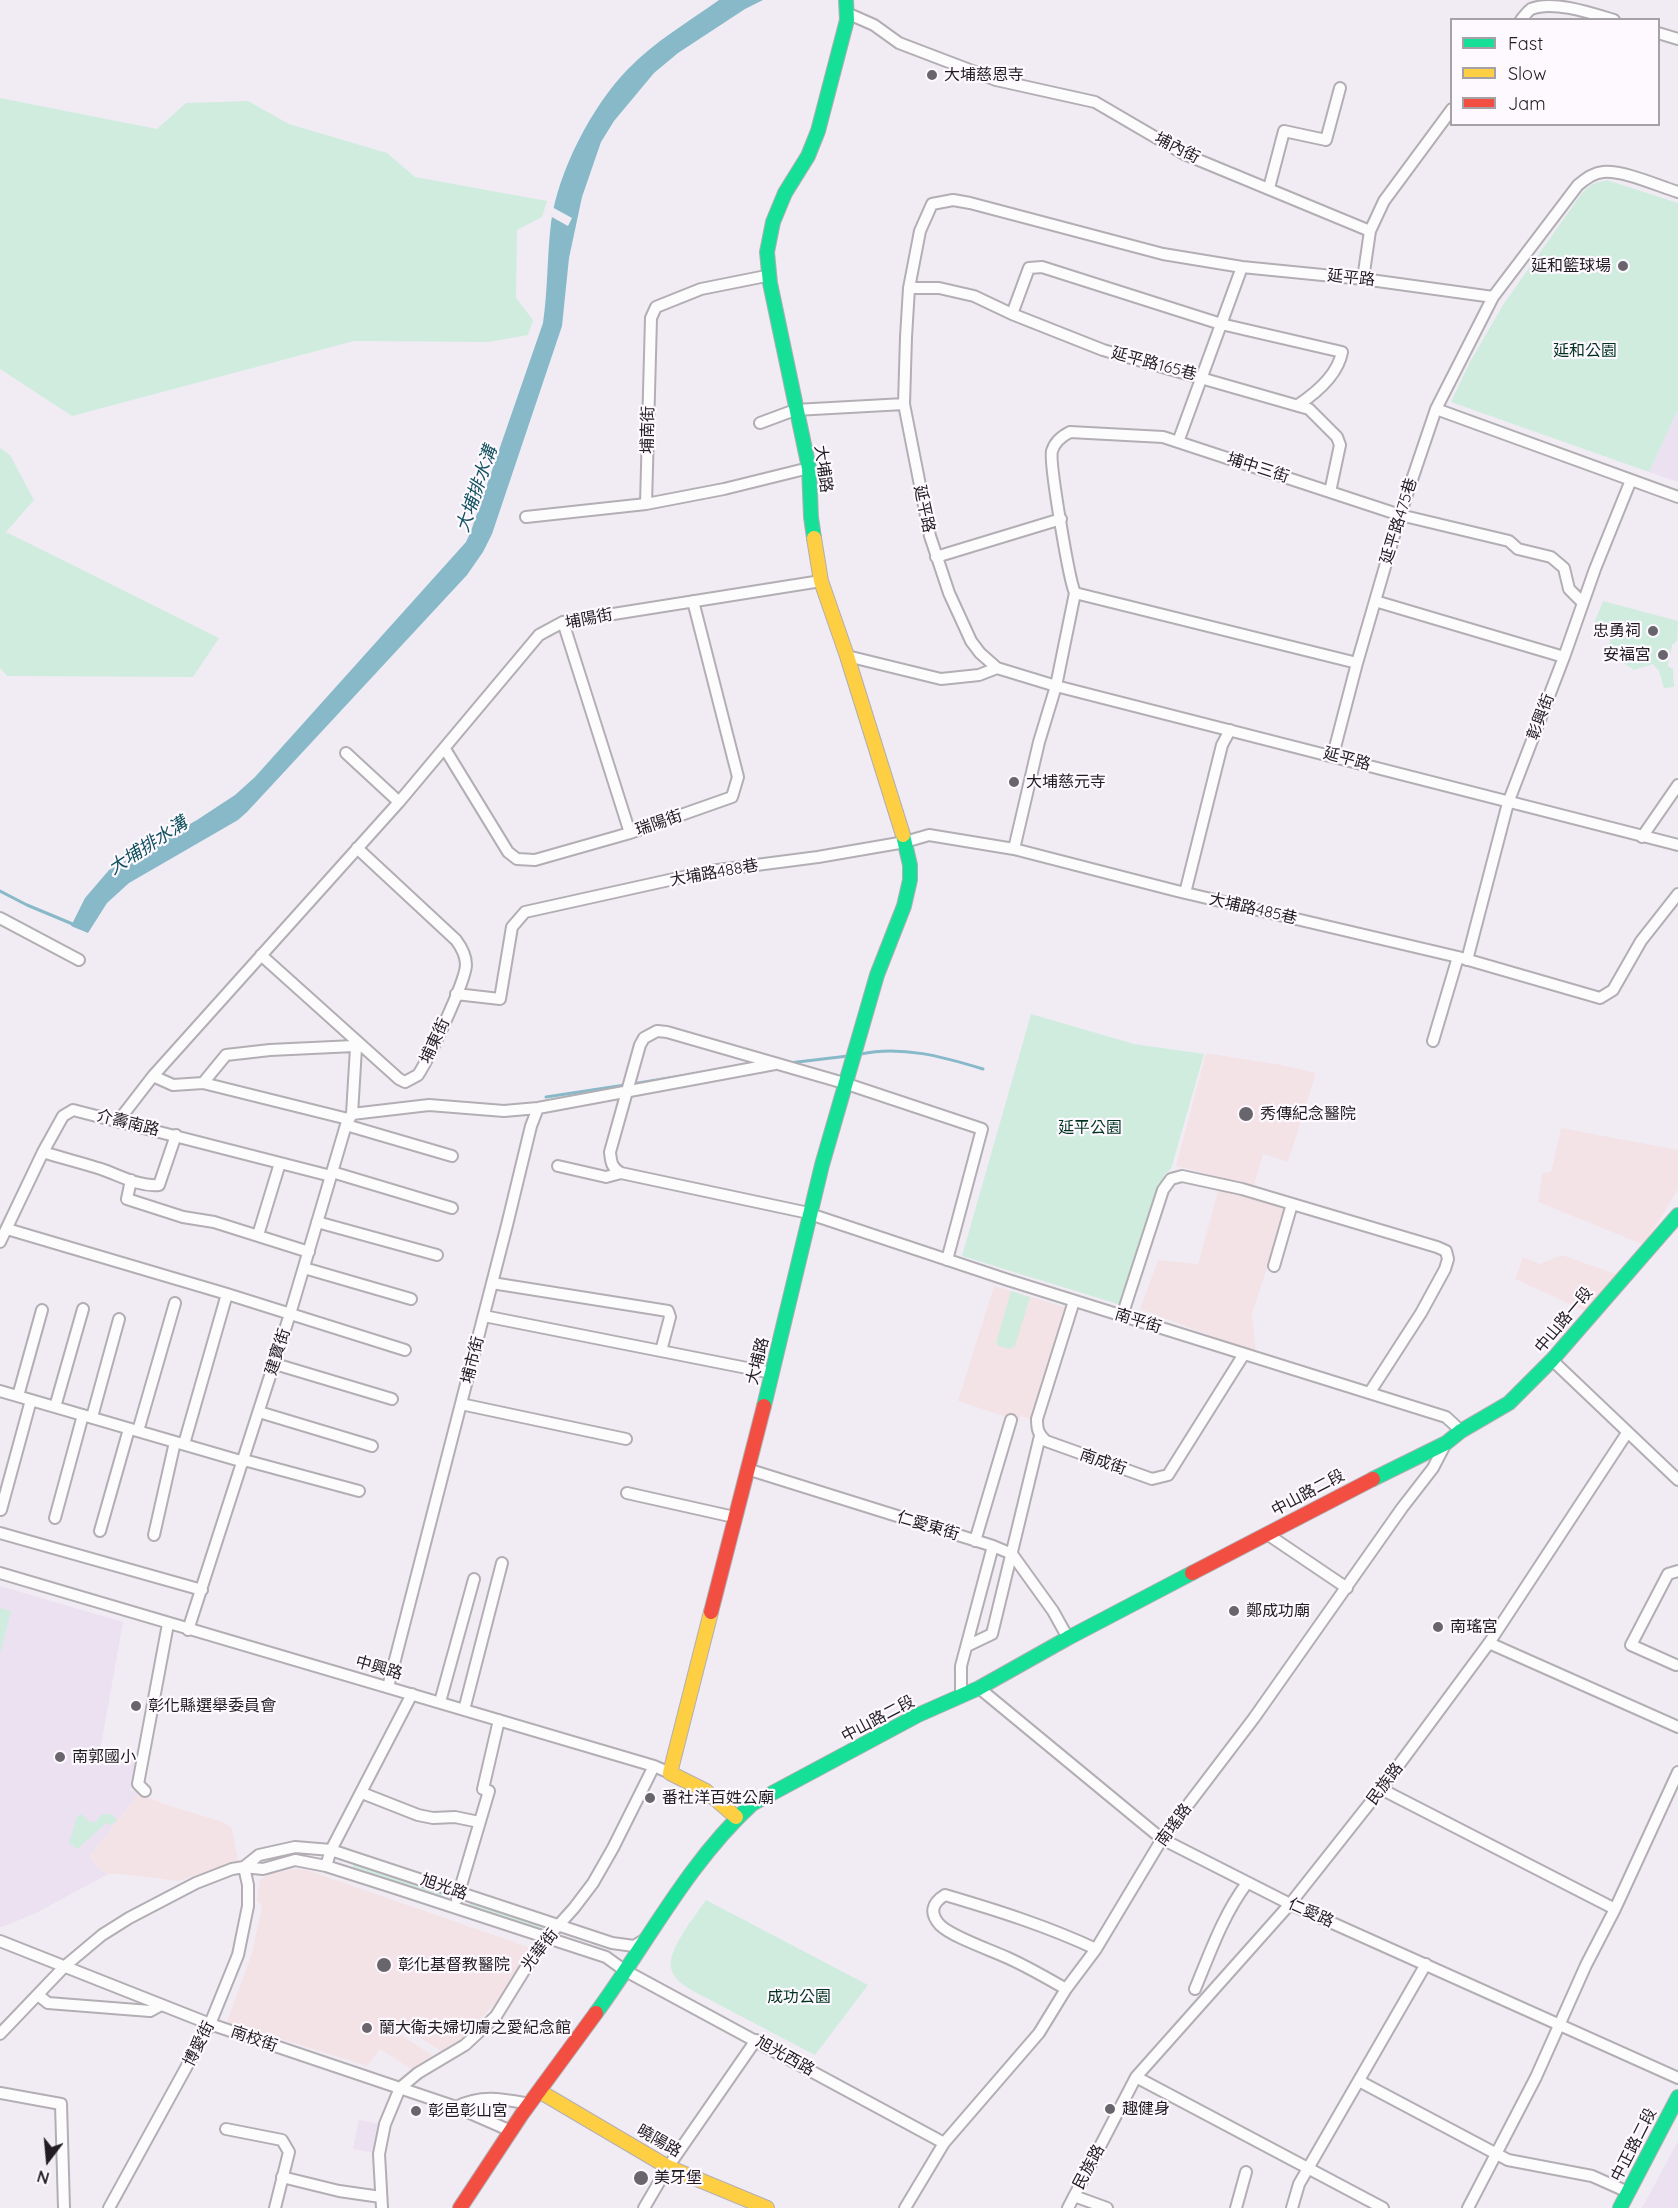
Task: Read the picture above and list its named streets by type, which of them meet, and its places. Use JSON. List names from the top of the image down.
{
  "streets": {
    "main road": [
      "大埔路",
      "中山路一段",
      "中山路二段",
      "中興路",
      "曉陽路",
      "中正路二段"
    ],
    "street": [
      "埔內街",
      "延平路",
      "延平路165巷",
      "埔南街",
      "埔中三街",
      "延平路475巷",
      "埔陽街",
      "彰興街",
      "瑞陽街",
      "大埔路488巷",
      "大埔路485巷",
      "埔東街",
      "介壽南路",
      "南平街",
      "建寶街",
      "埔市街",
      "南成街",
      "仁愛東街",
      "民族路",
      "南瑤路",
      "旭光路",
      "仁愛路",
      "光華街",
      "南校街",
      "博愛街",
      "旭光西路"
    ]
  },
  "crossings": [
    ["埔內街", "大埔路"],
    ["延平路", "延平路165巷"],
    ["延平路", "延平路475巷"],
    ["延平路", "彰興街"],
    ["延平路165巷", "埔中三街"],
    ["埔南街", "大埔路"],
    ["埔中三街", "延平路475巷"],
    ["埔中三街", "彰興街"],
    ["大埔路", "埔陽街"],
    ["大埔路", "大埔路488巷"],
    ["大埔路", "大埔路485巷"],
    ["大埔路", "南平街"],
    ["大埔路", "埔市街"],
    ["大埔路", "仁愛東街"],
    ["大埔路", "中興路"],
    ["埔陽街", "瑞陽街"],
    ["埔陽街", "埔東街"],
    ["埔陽街", "介壽南路"],
    ["彰興街", "大埔路485巷"],
    ["大埔路488巷", "大埔路485巷"],
    ["大埔路488巷", "埔東街"],
    ["介壽南路", "建寶街"],
    ["中山路一段", "南平街"],
    ["中山路一段", "中山路二段"],
    ["南平街", "南成街"],
    ["南平街", "中山路二段"],
    ["建寶街", "中興路"],
    ["埔市街", "中興路"],
    ["中山路二段", "中興路"],
    ["中山路二段", "南瑤路"],
    ["中山路二段", "旭光路"],
    ["中山路二段", "仁愛路"],
    ["中山路二段", "南校街"],
    ["中山路二段", "旭光西路"],
    ["中山路二段", "曉陽路"],
    ["中興路", "光華街"],
    ["民族路", "仁愛路"],
    ["南瑤路", "仁愛路"],
    ["南瑤路", "旭光西路"],
    ["旭光路", "光華街"],
    ["旭光路", "南校街"],
    ["旭光路", "博愛街"],
    ["旭光路", "旭光西路"],
    ["光華街", "南校街"],
    ["南校街", "博愛街"]
  ],
  "water": ["大埔排水溝"],
  "parks": ["延和公園", "延平公園", "成功公園"],
  "places": [
    "大埔慈恩寺",
    "延和籃球場",
    "忠勇祠",
    "安福宮",
    "大埔慈元寺",
    "秀傳紀念醫院",
    "鄭成功廟",
    "南瑤宮",
    "彰化縣選舉委員會",
    "南郭國小",
    "番社洋百姓公廟",
    "彰化基督教醫院",
    "蘭大衛夫婦切膚之愛紀念館",
    "趣健身",
    "彰邑彰山宮",
    "美牙堡"
  ],
  "legend": ["Fast", "Slow", "Jam"],
  "north": "bottom"
}
